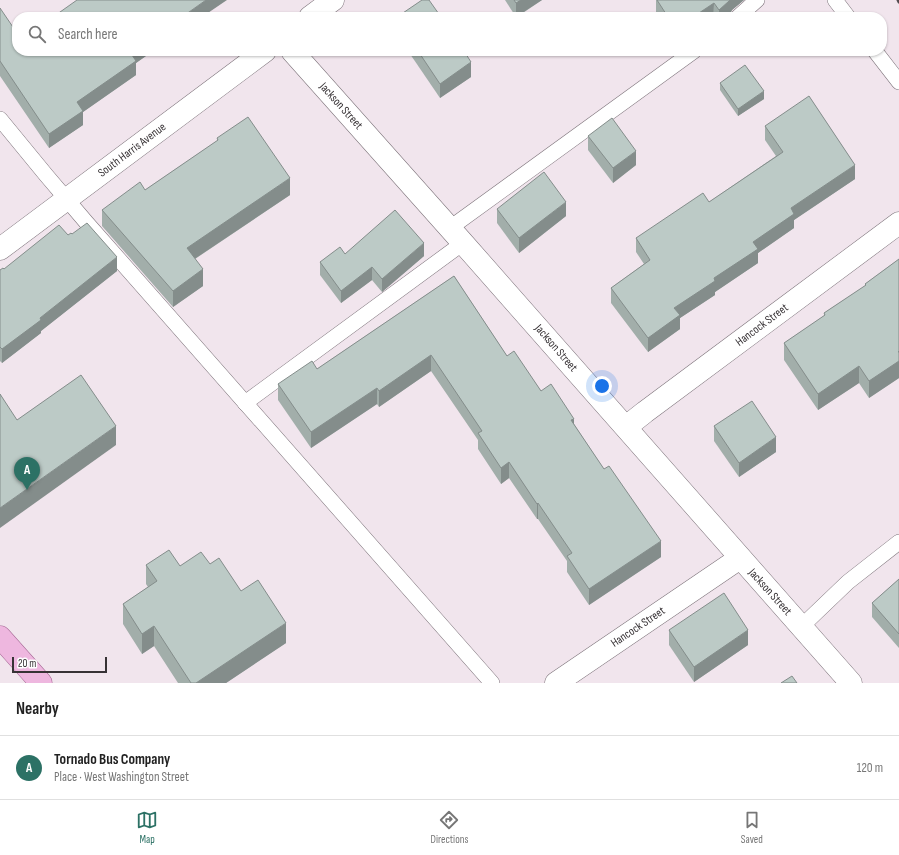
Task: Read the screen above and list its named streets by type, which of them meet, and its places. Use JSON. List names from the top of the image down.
{
  "streets": {
    "street": ["Jackson Street", "South Harris Avenue", "Hancock Street"]
  },
  "crossings": [
    ["Jackson Street", "Hancock Street"]
  ],
  "scale_bar": "20 m",
  "page": {
    "search": "Search here",
    "pins": "A",
    "scale": "20 m",
    "heading": "Nearby",
    "list": [
      {
        "mark": "A",
        "name": "Tornado Bus Company",
        "note": "Place · West Washington Street",
        "value": "120 m"
      }
    ],
    "nav": ["Map", "Directions", "Saved"]
  }
}
